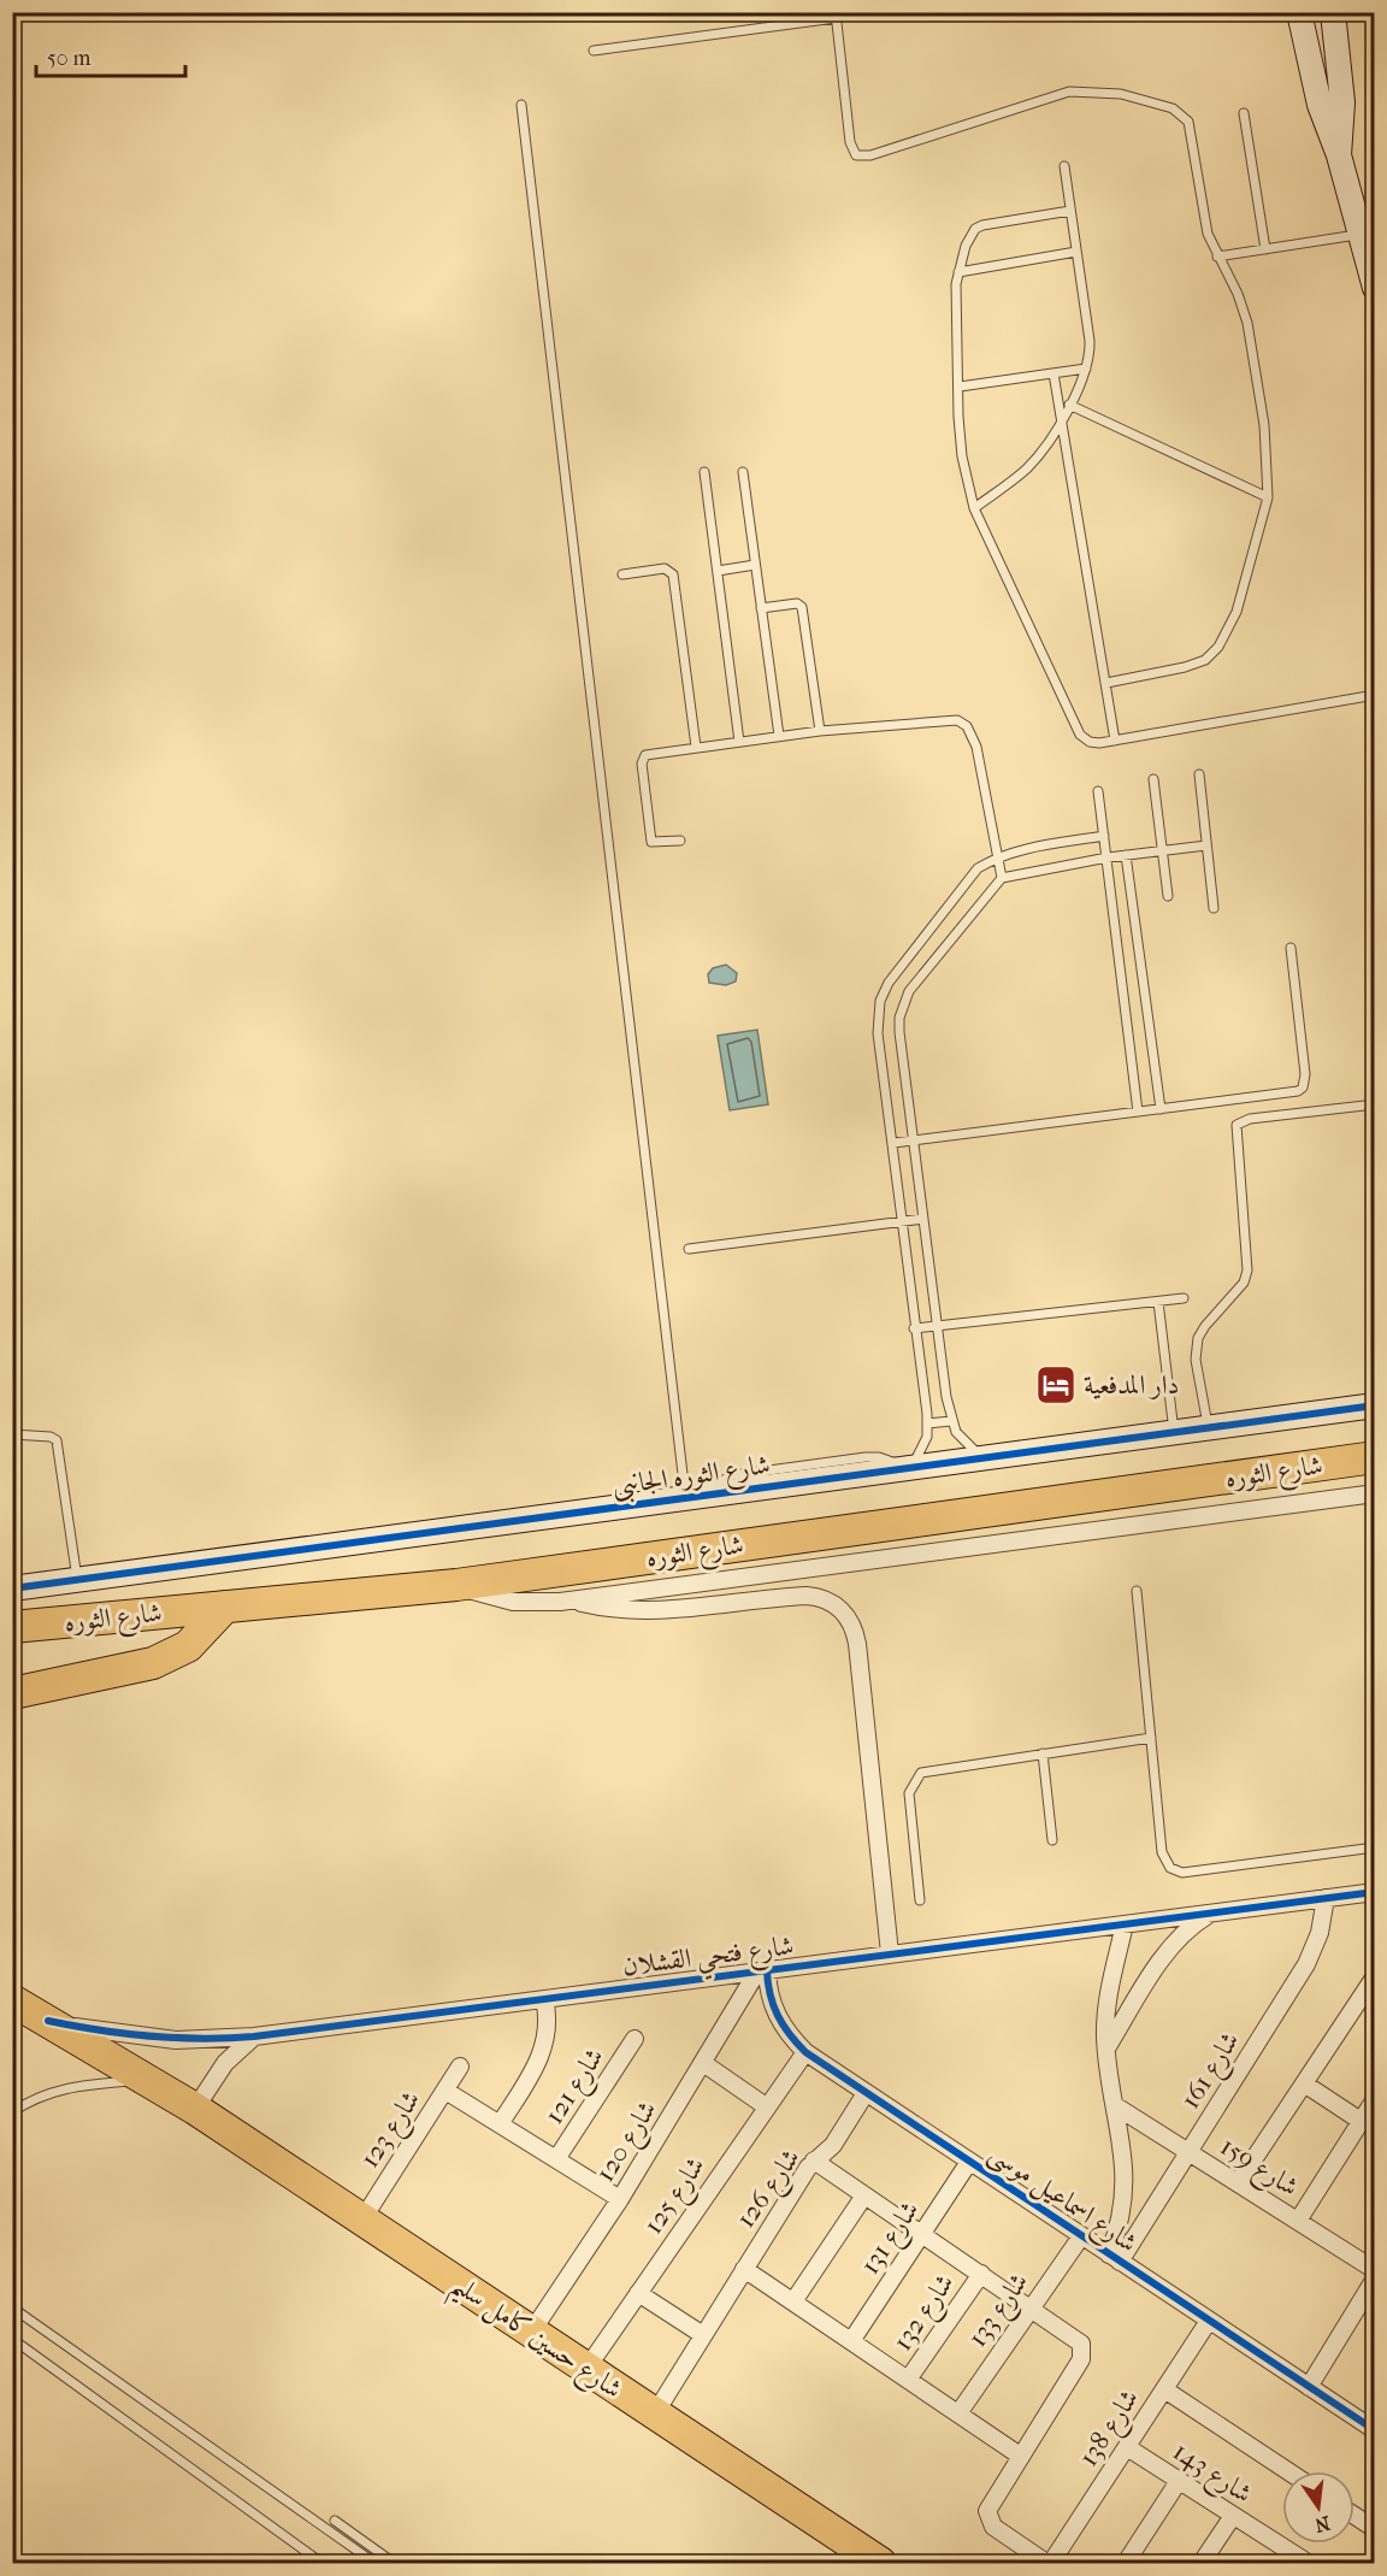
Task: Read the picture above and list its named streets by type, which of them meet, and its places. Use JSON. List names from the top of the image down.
{
  "streets": {
    "highway": ["شارع الثوره", "شارع حسين كامل سليم"],
    "street": [
      "شارع الثوره الجانبى",
      "شارع فتحي القشلان",
      "شارع 161",
      "شارع 121",
      "شارع 123",
      "شارع 120",
      "شارع 159",
      "شارع 126",
      "شارع 125",
      "شارع اسماعيل موسى",
      "شارع 131",
      "شارع 133",
      "شارع 132",
      "شارع 138",
      "شارع 143"
    ]
  },
  "crossings": [
    ["شارع فتحي القشلان", "شارع 161"],
    ["شارع فتحي القشلان", "شارع 120"],
    ["شارع فتحي القشلان", "شارع اسماعيل موسى"],
    ["شارع فتحي القشلان", "شارع حسين كامل سليم"],
    ["شارع 161", "شارع 159"],
    ["شارع 161", "شارع اسماعيل موسى"],
    ["شارع 123", "شارع حسين كامل سليم"],
    ["شارع 120", "شارع اسماعيل موسى"],
    ["شارع 120", "شارع حسين كامل سليم"],
    ["شارع 126", "شارع اسماعيل موسى"],
    ["شارع 126", "شارع حسين كامل سليم"],
    ["شارع 125", "شارع اسماعيل موسى"],
    ["شارع 125", "شارع حسين كامل سليم"],
    ["شارع اسماعيل موسى", "شارع 131"],
    ["شارع اسماعيل موسى", "شارع 133"],
    ["شارع اسماعيل موسى", "شارع 138"],
    ["شارع 138", "شارع 143"]
  ],
  "places": {
    "hotel": ["دار المدفعية"]
  },
  "scale_bar": "50 m",
  "north": "bottom"
}
